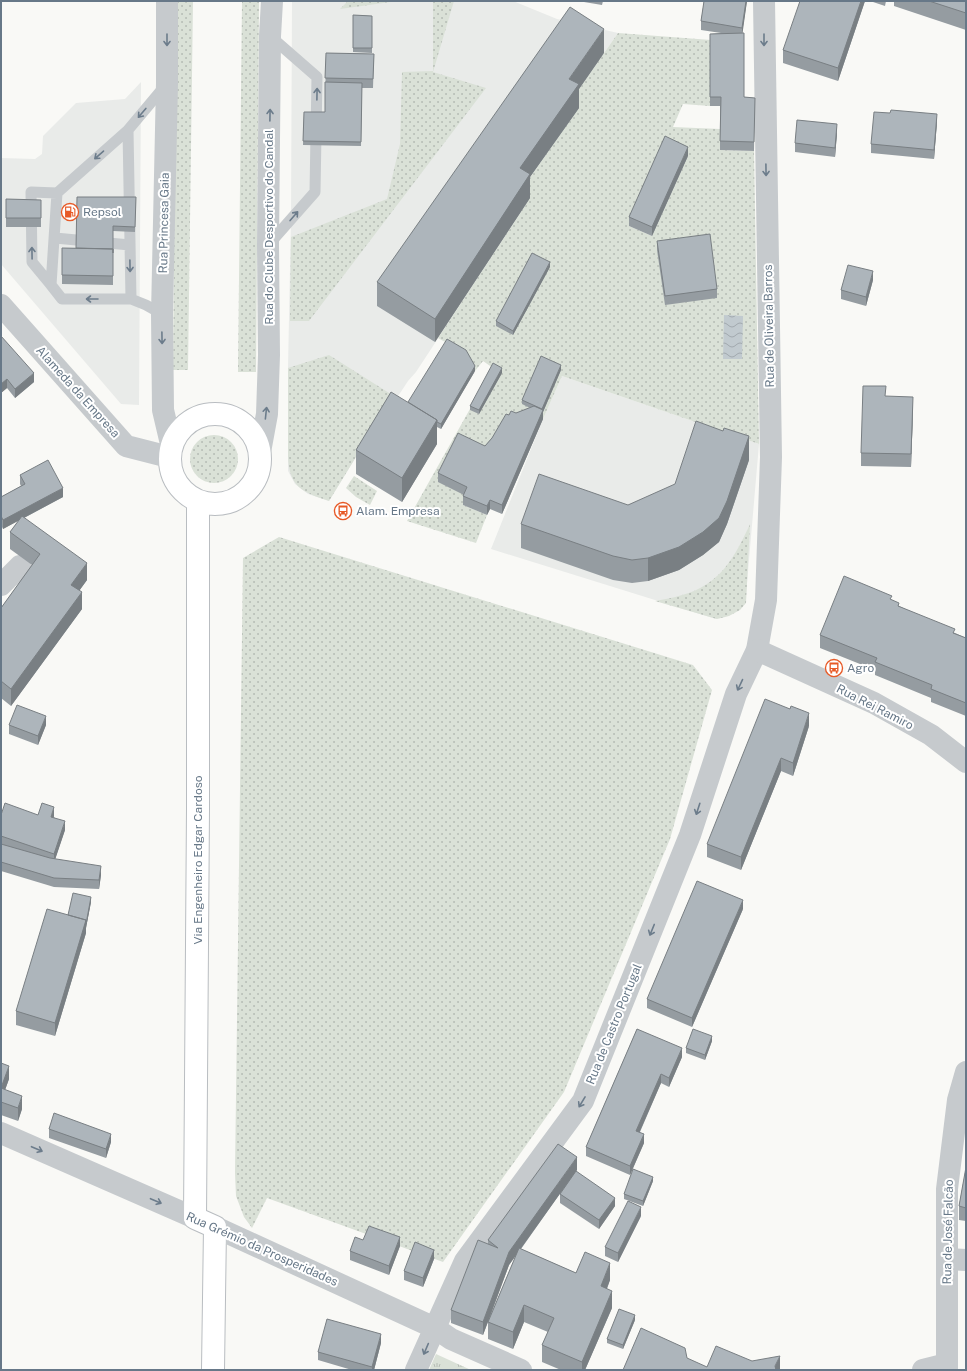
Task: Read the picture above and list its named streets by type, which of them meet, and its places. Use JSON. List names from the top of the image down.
{
  "streets": {
    "main road": ["Via Engenheiro Edgar Cardoso", "Rua Grémio da Prosperidades"],
    "street": [
      "Rua Princesa Gaia",
      "Rua do Clube Desportivo do Candal",
      "Rua de Oliveira Barros",
      "Alameda da Empresa",
      "Rua Rei Ramiro",
      "Rua de Castro Portugal",
      "Rua de José Falcão"
    ]
  },
  "crossings": [
    ["Rua Princesa Gaia", "Rua do Clube Desportivo do Candal"],
    ["Rua Princesa Gaia", "Alameda da Empresa"],
    ["Rua Princesa Gaia", "Via Engenheiro Edgar Cardoso"],
    ["Rua do Clube Desportivo do Candal", "Alameda da Empresa"],
    ["Rua do Clube Desportivo do Candal", "Via Engenheiro Edgar Cardoso"],
    ["Rua de Oliveira Barros", "Rua Rei Ramiro"],
    ["Rua de Oliveira Barros", "Rua de Castro Portugal"],
    ["Alameda da Empresa", "Via Engenheiro Edgar Cardoso"],
    ["Rua Rei Ramiro", "Rua de Castro Portugal"],
    ["Via Engenheiro Edgar Cardoso", "Rua Grémio da Prosperidades"],
    ["Rua de Castro Portugal", "Rua Grémio da Prosperidades"]
  ],
  "one_way": [
    "Rua Princesa Gaia",
    "Rua do Clube Desportivo do Candal",
    "Rua de Oliveira Barros",
    "Rua de Castro Portugal",
    "Rua Grémio da Prosperidades"
  ],
  "places": {
    "fuel station": ["Repsol"],
    "bus stop": ["Alam. Empresa", "Agro"]
  }
}
